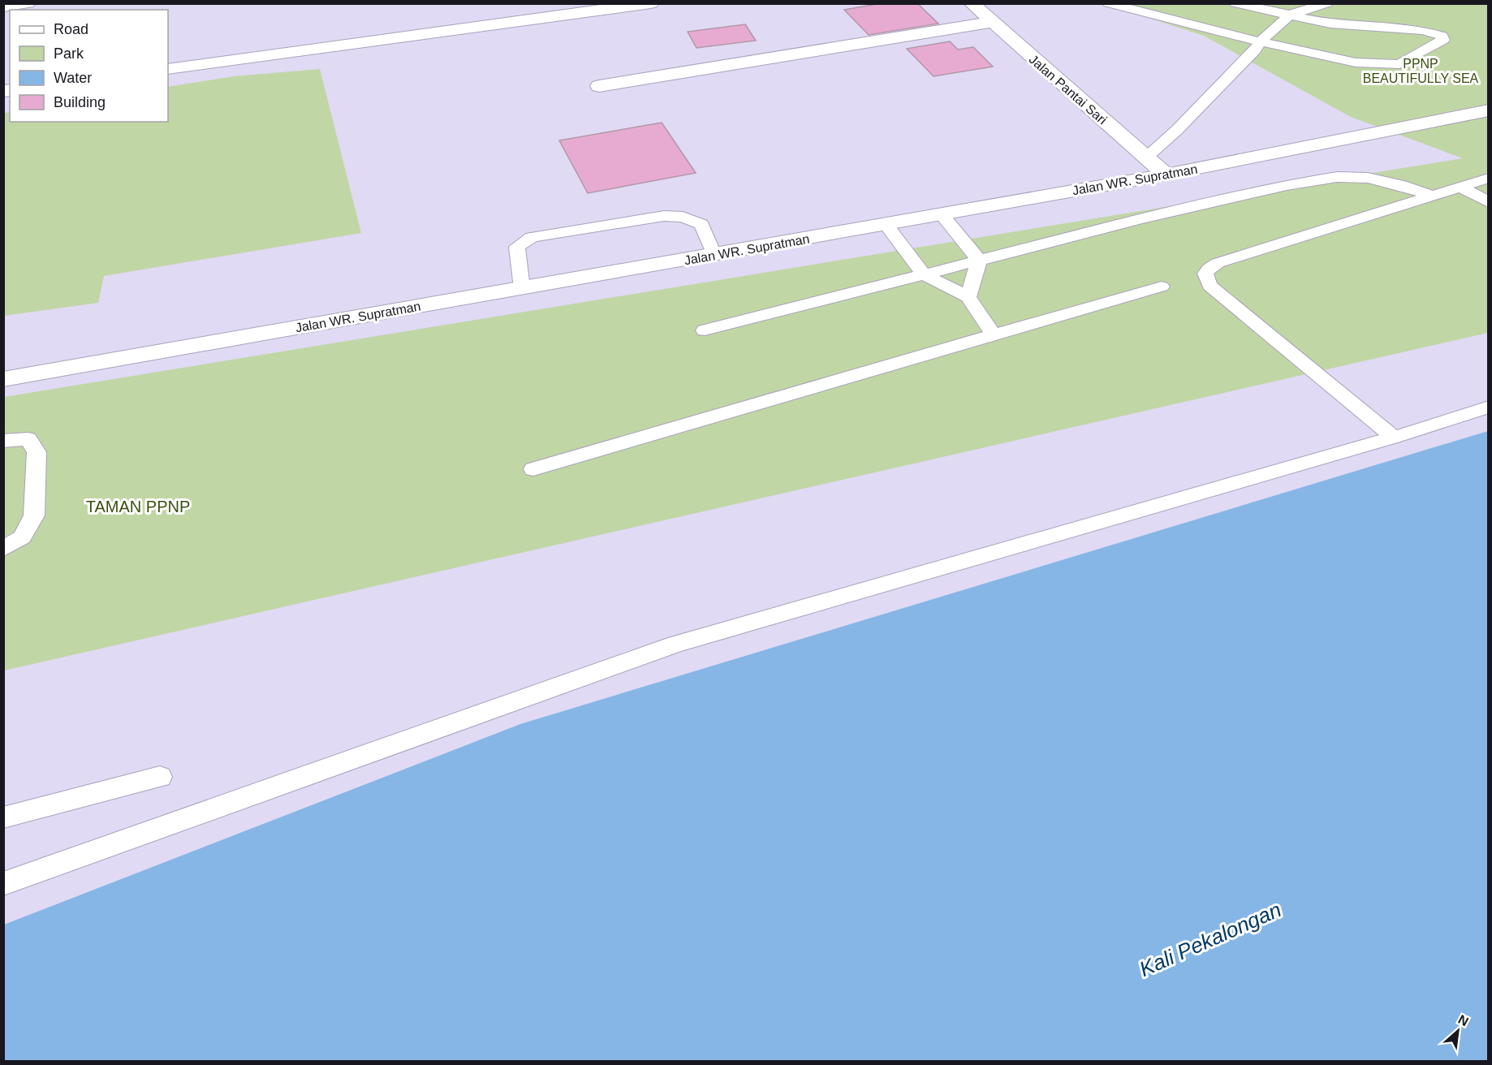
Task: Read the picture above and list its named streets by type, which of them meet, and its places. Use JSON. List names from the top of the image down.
{
  "streets": {
    "street": ["Jalan Pantai Sari", "Jalan WR. Supratman"]
  },
  "crossings": [
    ["Jalan Pantai Sari", "Jalan WR. Supratman"]
  ],
  "water": ["Kali Pekalongan"],
  "parks": ["PPNP BEAUTIFULLY SEA", "TAMAN PPNP"],
  "legend": [
    "Road",
    "Park",
    "Water",
    "Building"
  ],
  "north": "top right"
}
